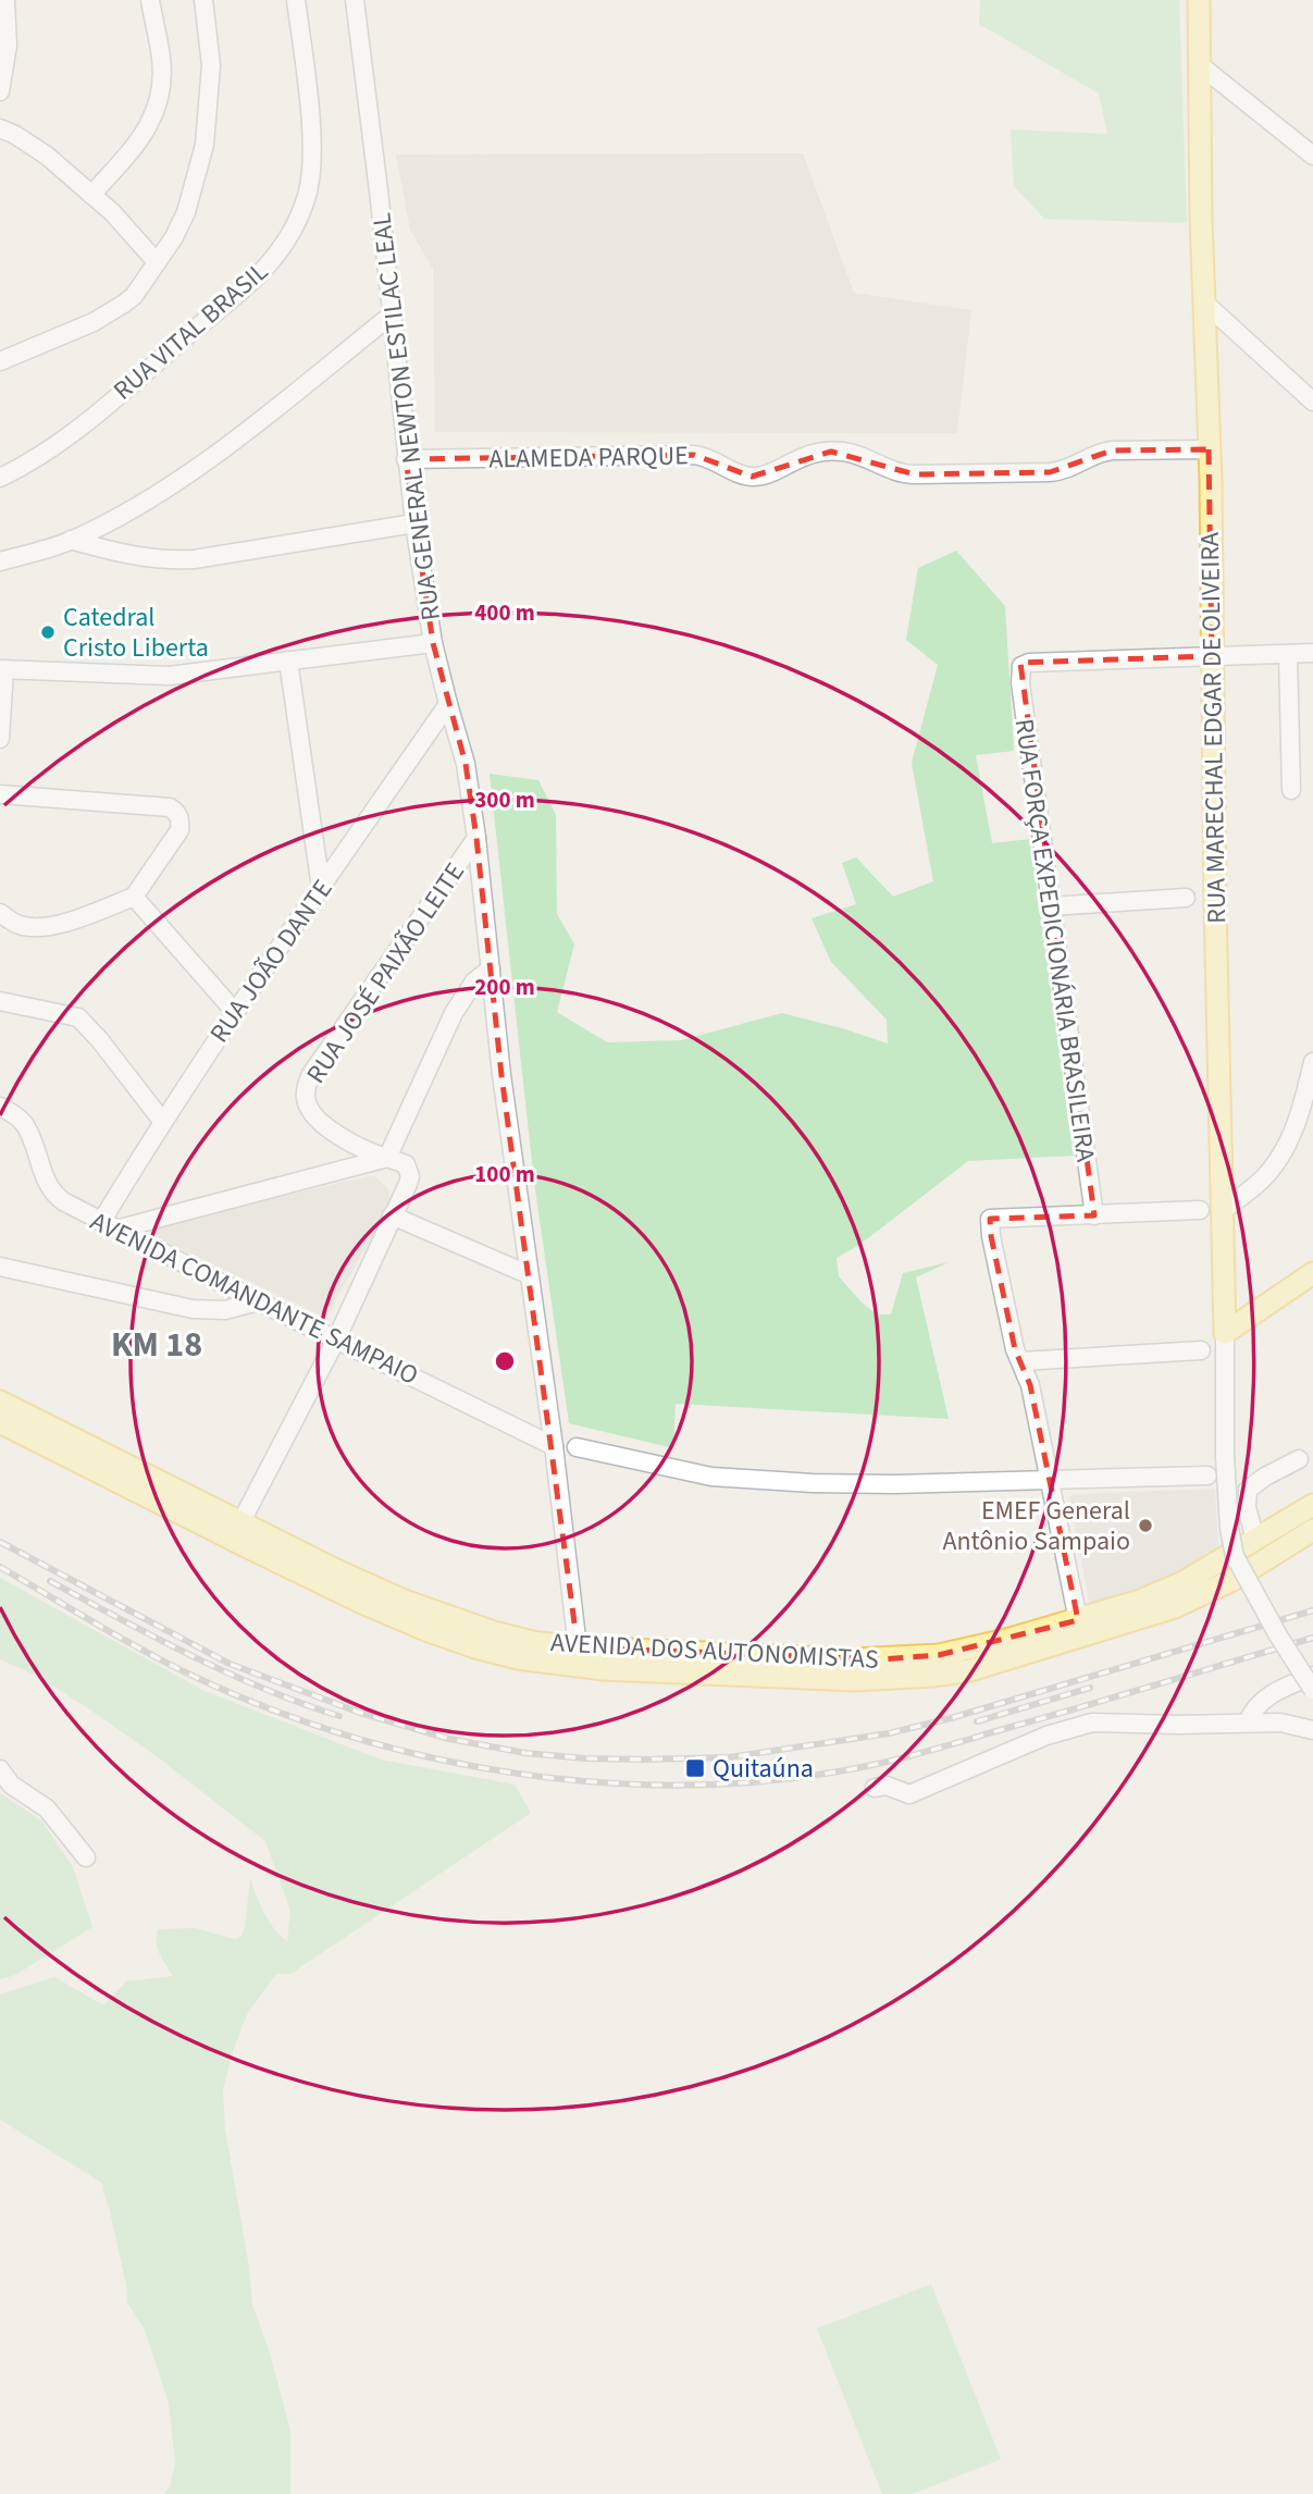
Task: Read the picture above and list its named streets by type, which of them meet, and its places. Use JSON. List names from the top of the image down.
{
  "streets": {
    "main road": ["RUA MARECHAL EDGAR DE OLIVEIRA", "AVENIDA DOS AUTONOMISTAS"],
    "street": [
      "RUA VITAL BRASIL",
      "RUA GENERAL NEWTON ESTILAC LEAL",
      "ALAMEDA PARQUE",
      "RUA FORÇA EXPEDICIONÁRIA BRASILEIRA",
      "RUA JOÃO DANTE",
      "RUA JOSÉ PAIXÃO LEITE",
      "AVENIDA COMANDANTE SAMPAIO"
    ]
  },
  "crossings": [
    ["RUA GENERAL NEWTON ESTILAC LEAL", "ALAMEDA PARQUE"],
    ["RUA GENERAL NEWTON ESTILAC LEAL", "RUA JOÃO DANTE"],
    ["RUA GENERAL NEWTON ESTILAC LEAL", "RUA JOSÉ PAIXÃO LEITE"],
    ["RUA GENERAL NEWTON ESTILAC LEAL", "AVENIDA COMANDANTE SAMPAIO"],
    ["RUA GENERAL NEWTON ESTILAC LEAL", "AVENIDA DOS AUTONOMISTAS"],
    ["ALAMEDA PARQUE", "RUA MARECHAL EDGAR DE OLIVEIRA"],
    ["RUA MARECHAL EDGAR DE OLIVEIRA", "RUA FORÇA EXPEDICIONÁRIA BRASILEIRA"],
    ["RUA JOÃO DANTE", "AVENIDA COMANDANTE SAMPAIO"]
  ],
  "districts": ["KM 18"],
  "places": {
    "other": ["Catedral Cristo Liberta", "EMEF General Antônio Sampaio"],
    "transit": ["Quitaúna"]
  },
  "rings": [
    "400 m",
    "300 m",
    "200 m",
    "100 m"
  ]
}
